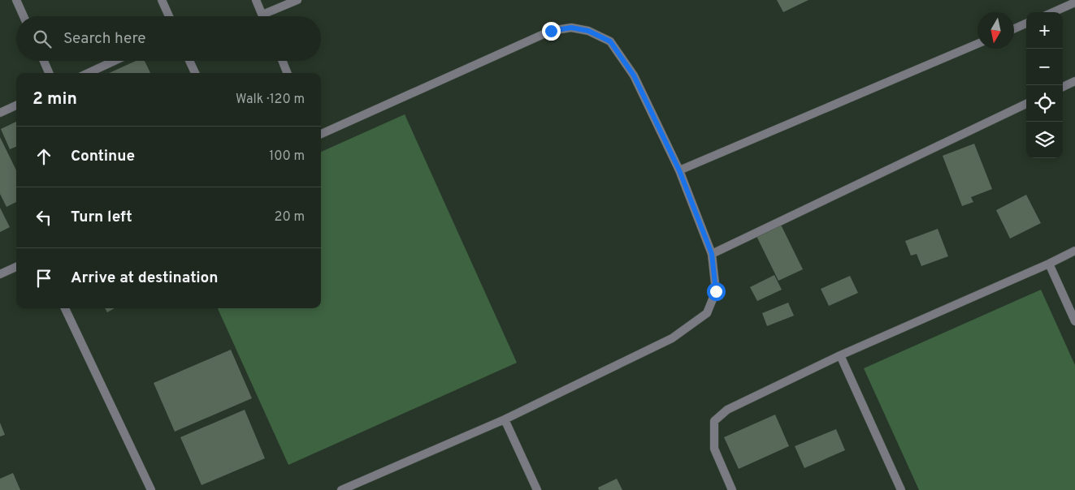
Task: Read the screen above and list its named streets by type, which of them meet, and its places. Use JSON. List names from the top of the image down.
{
  "north": "bottom",
  "page": {
    "map_buttons": ["+", "−"],
    "search": "Search here",
    "heading": ["2 min", "Walk · 120 m"],
    "list": [
      ["Continue", "100 m"],
      ["Turn left", "20 m"],
      "Arrive at destination"
    ]
  }
}
